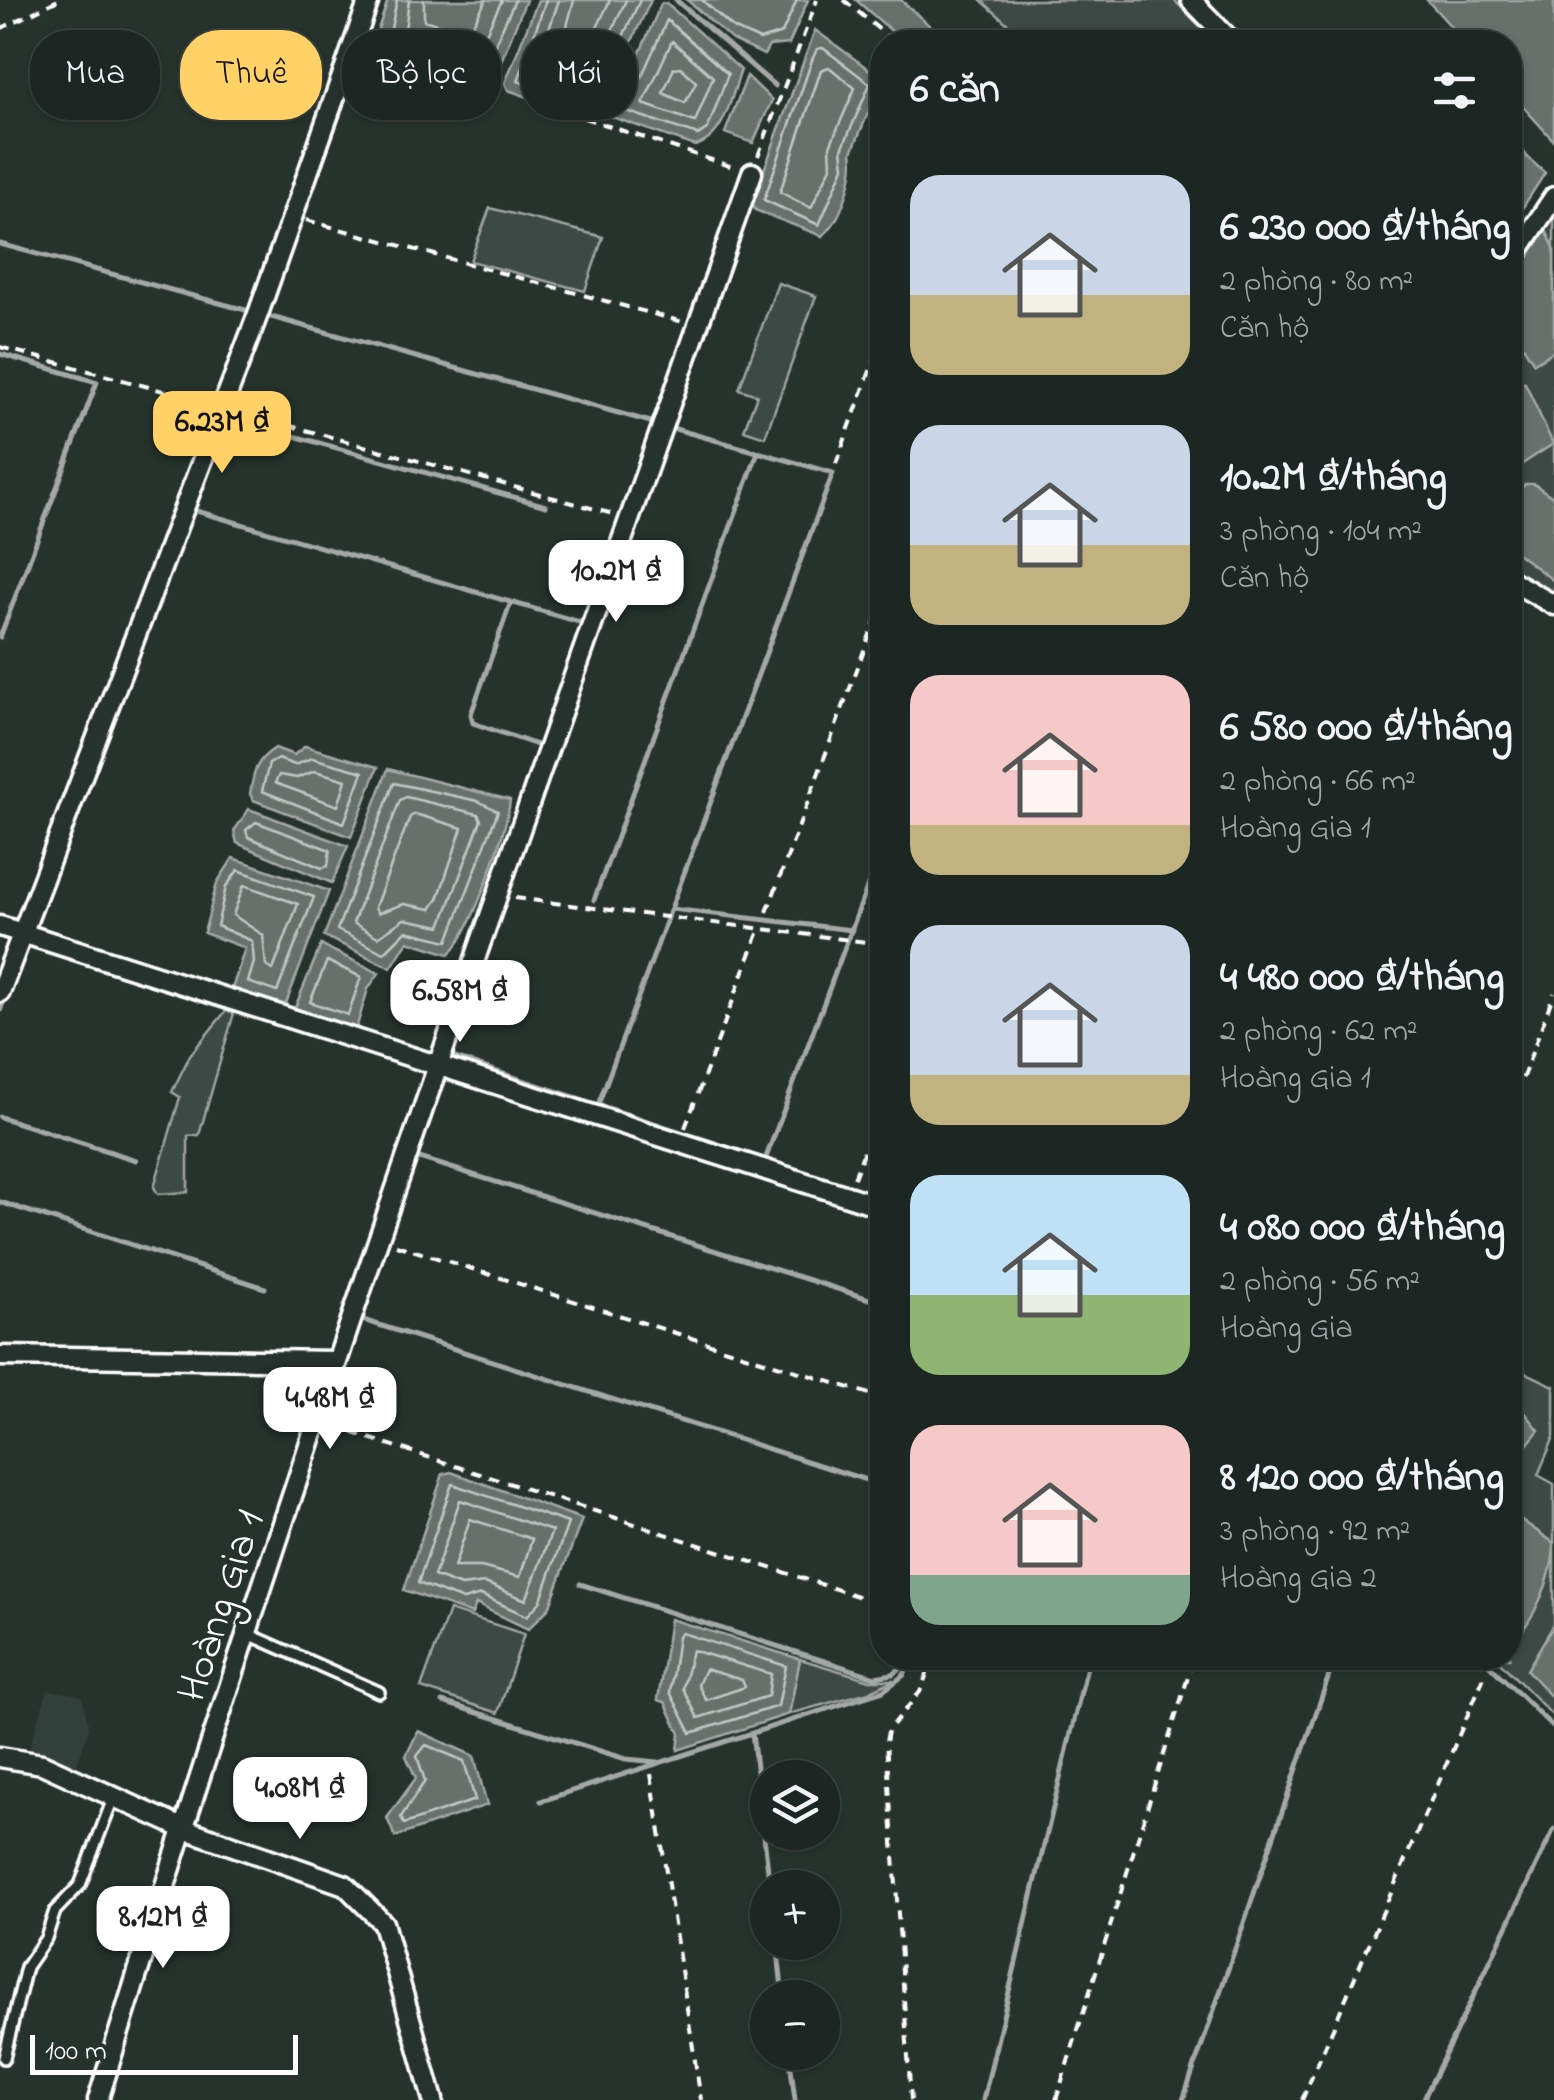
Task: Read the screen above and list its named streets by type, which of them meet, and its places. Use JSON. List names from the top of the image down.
{
  "streets": {
    "street": ["Hoàng Gia 1"]
  },
  "scale_bar": "100 m",
  "page": {
    "chip": [
      "Mua",
      "Thuê",
      "Bộ lọc",
      "Mới"
    ],
    "heading": "6 căn",
    "list": [
      {
        "name": "6 230 000 ₫/tháng",
        "note": "2 phòng · 80 m² · Căn hộ"
      },
      {
        "name": "10.2M ₫/tháng",
        "note": "3 phòng · 104 m² · Căn hộ"
      },
      {
        "name": "6 580 000 ₫/tháng",
        "note": "2 phòng · 66 m² · Hoàng Gia 1"
      },
      {
        "name": "4 480 000 ₫/tháng",
        "note": "2 phòng · 62 m² · Hoàng Gia 1"
      },
      {
        "name": "4 080 000 ₫/tháng",
        "note": "2 phòng · 56 m² · Hoàng Gia"
      },
      {
        "name": "8 120 000 ₫/tháng",
        "note": "3 phòng · 92 m² · Hoàng Gia 2"
      }
    ],
    "price": [
      "6.23M ₫",
      "10.2M ₫",
      "6.58M ₫",
      "4.48M ₫",
      "4.08M ₫",
      "8.12M ₫"
    ],
    "map_buttons": ["+", "−"],
    "scale": "100 m"
  }
}
